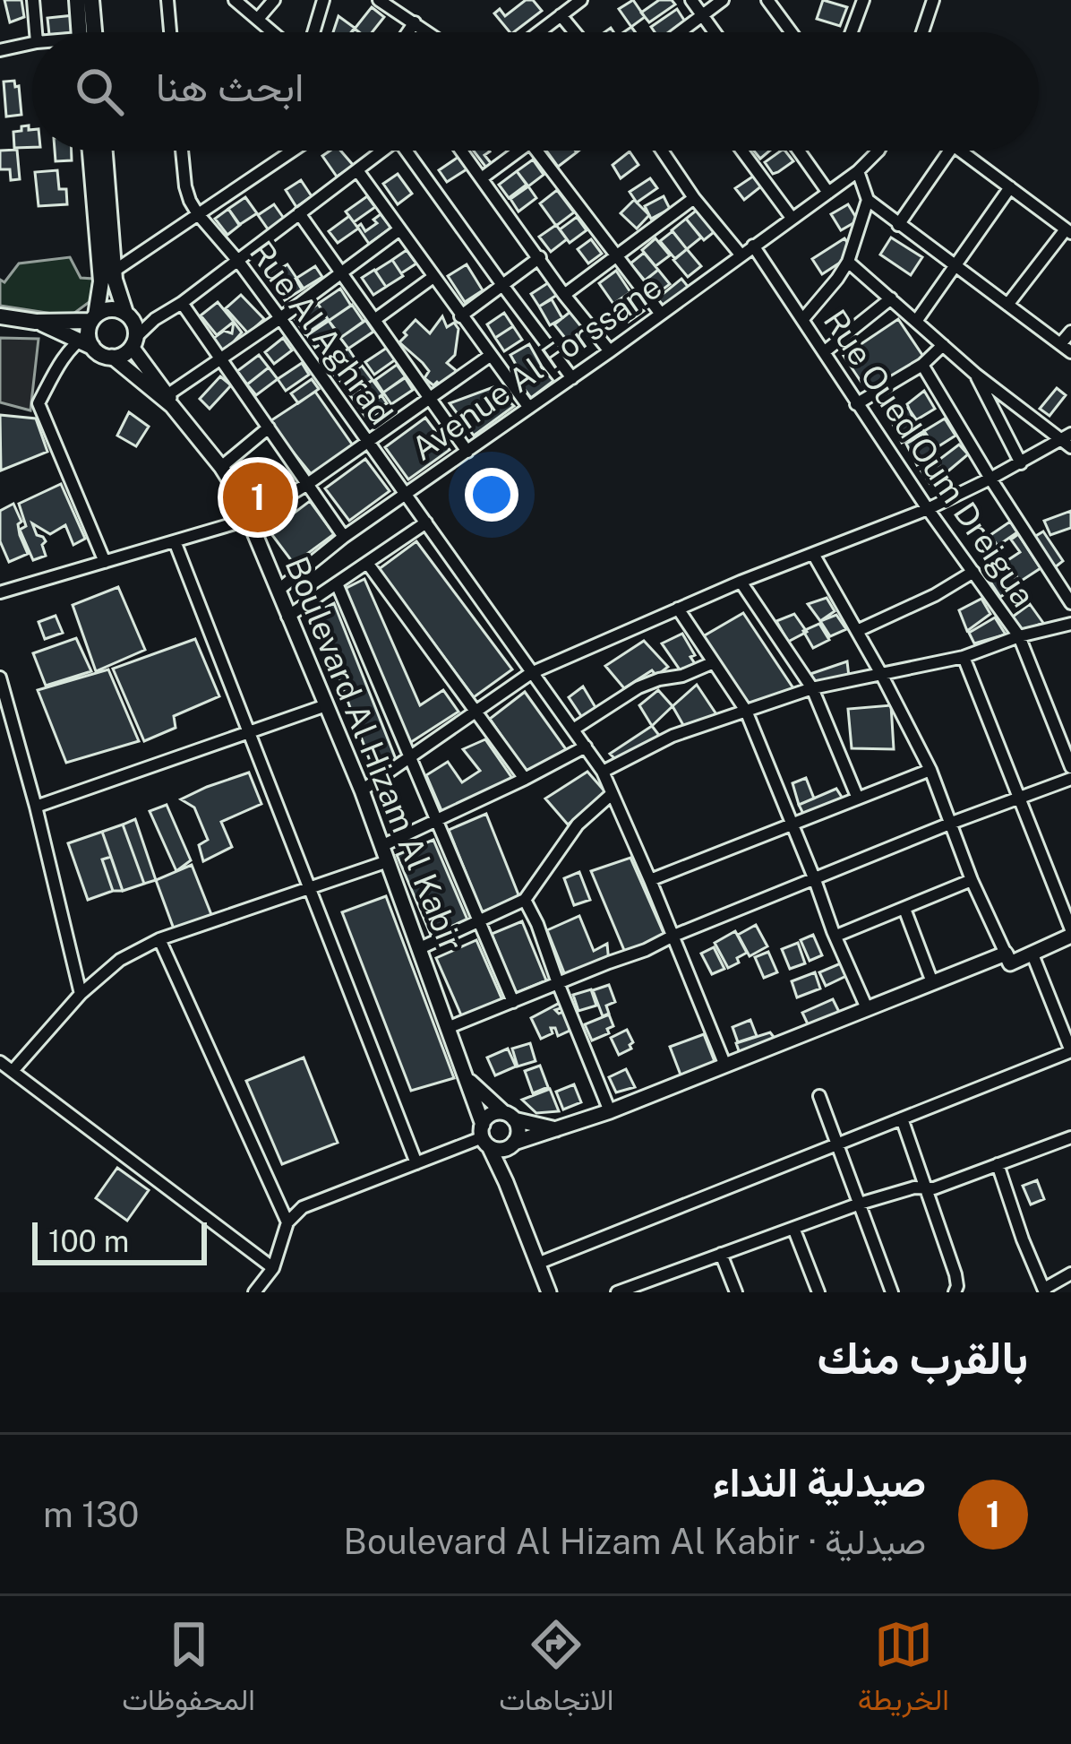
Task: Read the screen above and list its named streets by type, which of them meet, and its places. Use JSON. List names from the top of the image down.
{
  "streets": {
    "street": [
      "Rue Al Aghrad",
      "Avenue Al Forssane",
      "Rue Oued Oum Dreigua",
      "Boulevard Al Hizam Al Kabir"
    ]
  },
  "crossings": [
    ["Rue Al Aghrad", "Avenue Al Forssane"],
    ["Avenue Al Forssane", "Rue Oued Oum Dreigua"],
    ["Avenue Al Forssane", "Boulevard Al Hizam Al Kabir"]
  ],
  "scale_bar": "100 m",
  "page": {
    "search": "ابحث هنا",
    "pins": "1",
    "scale": "100 m",
    "heading": "بالقرب منك",
    "list": [
      {
        "mark": "1",
        "name": "صيدلية النداء",
        "note": "صيدلية · Boulevard Al Hizam Al Kabir",
        "value": "130 m"
      }
    ],
    "nav": ["الخريطة", "الاتجاهات", "المحفوظات"]
  }
}
